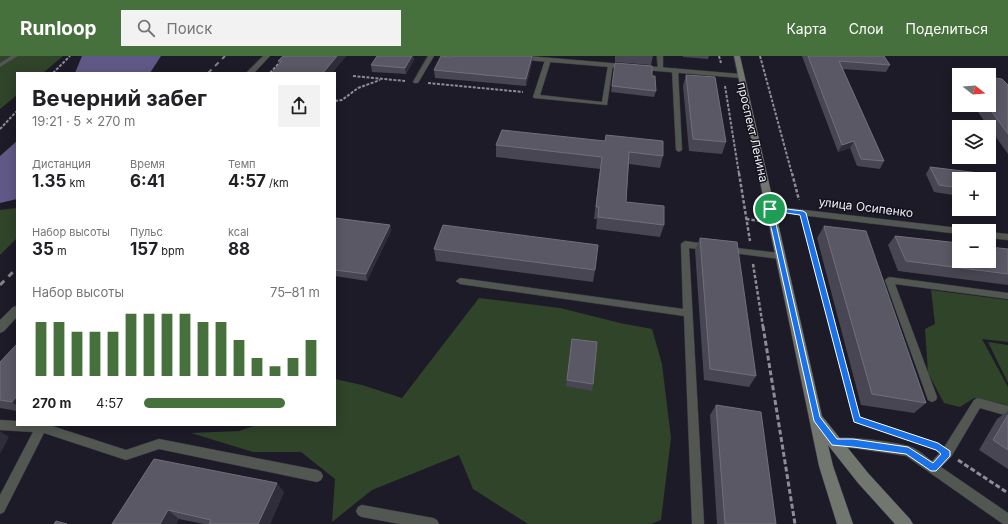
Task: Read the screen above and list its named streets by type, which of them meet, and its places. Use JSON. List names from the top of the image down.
{
  "streets": {
    "main road": ["проспект Ленина"],
    "street": ["улица Осипенко"]
  },
  "crossings": [
    ["проспект Ленина", "улица Осипенко"]
  ],
  "north": "right",
  "page": {
    "header": "Runloop",
    "search": "Поиск",
    "nav": ["Карта", "Слои", "Поделиться"],
    "map_buttons": ["+", "−"],
    "heading": ["Вечерний забег", "19:21 · 5 × 270 m"],
    "stats": [
      ["Дистанция", "1.35 km"],
      ["Время", "6:41"],
      ["Темп", "4:57 /km"],
      ["Набор высоты", "35 m"],
      ["Пульс", "157 bpm"],
      ["kcal", "88"]
    ],
    "chart": ["Набор высоты", "75–81 m"],
    "list": [
      {
        "name": "270 m",
        "note": "4:57"
      }
    ]
  }
}
